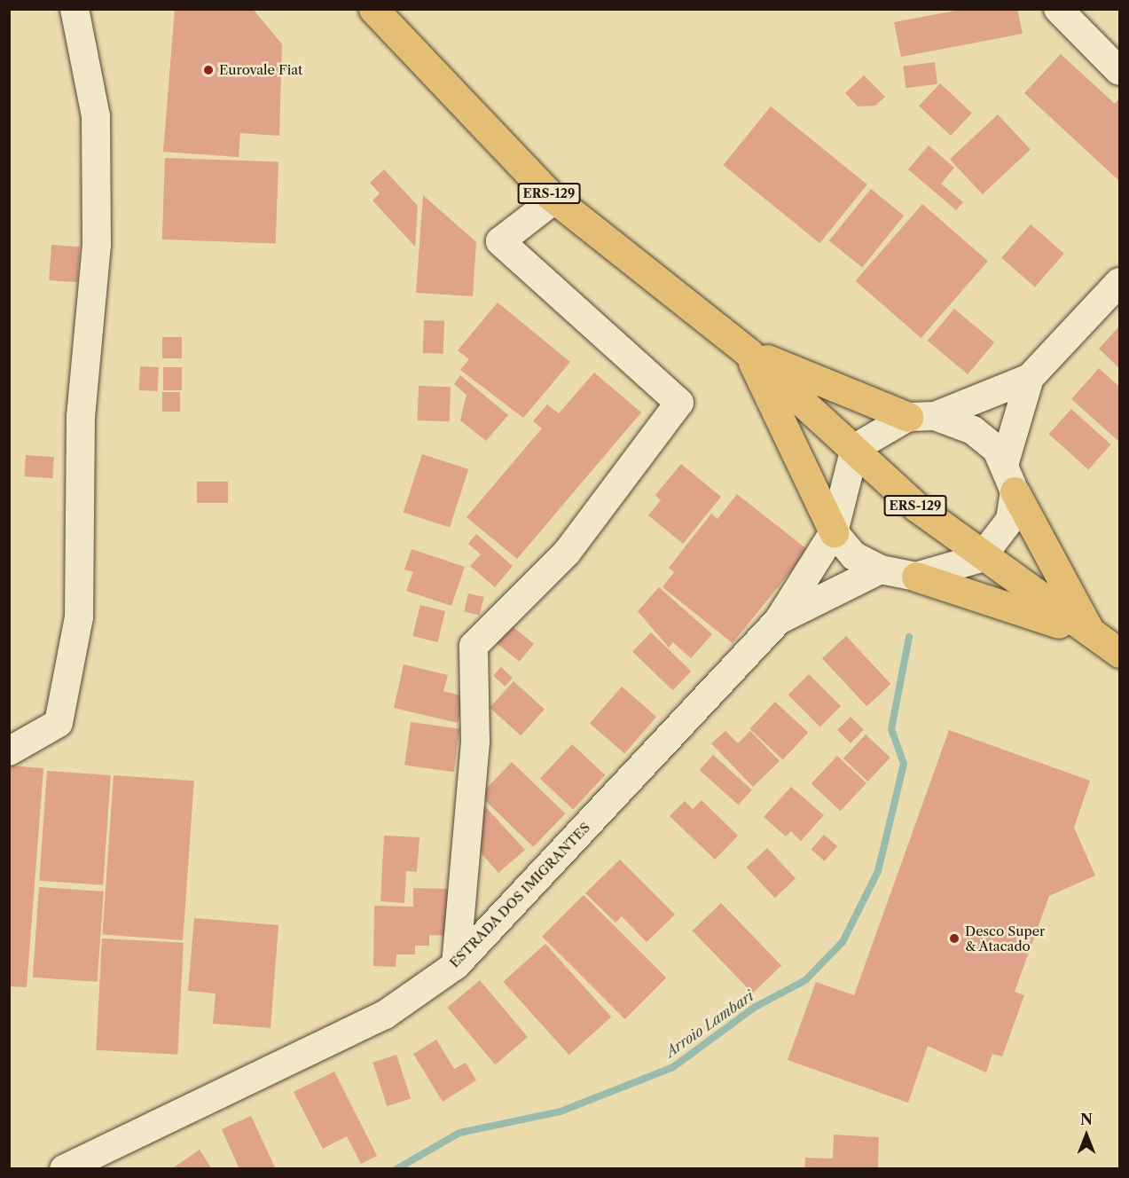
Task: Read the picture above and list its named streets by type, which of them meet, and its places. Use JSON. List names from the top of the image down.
{
  "streets": {
    "main road": ["ERS-129"],
    "street": ["ESTRADA DOS IMIGRANTES"]
  },
  "water": ["Arroio Lambari"],
  "places": ["Eurovale Fiat", "Desco Super & Atacado"],
  "north": "top"
}
